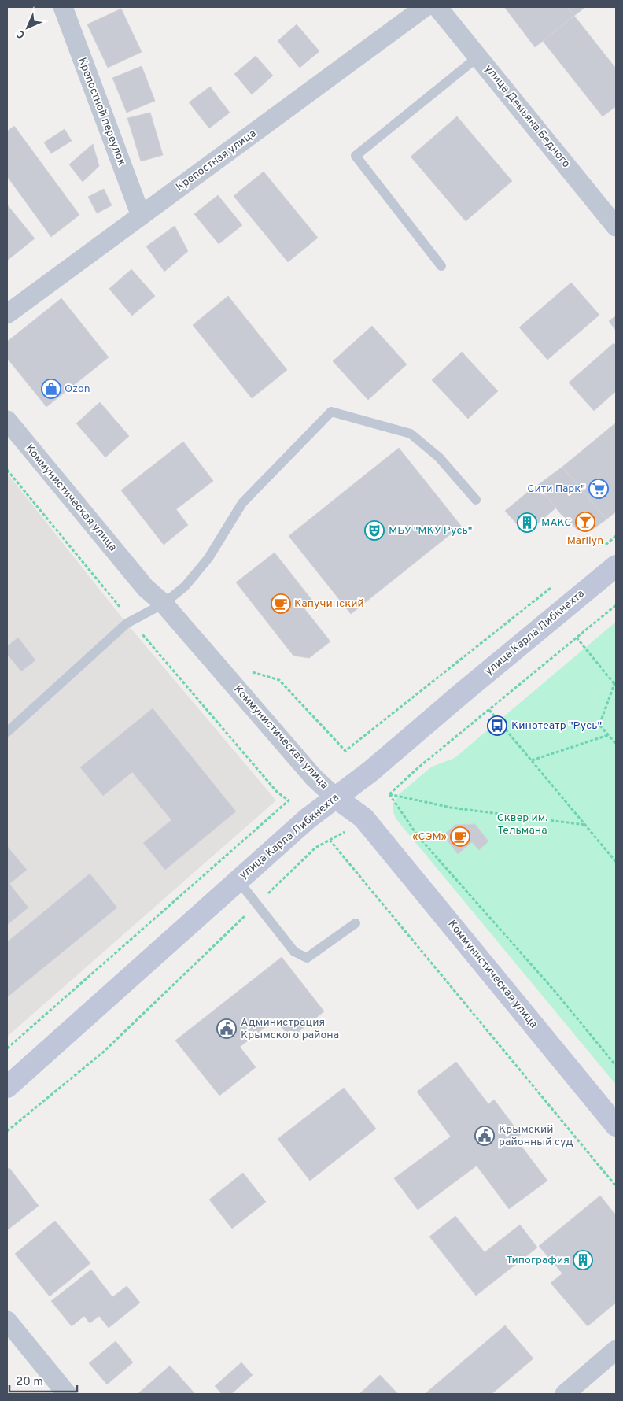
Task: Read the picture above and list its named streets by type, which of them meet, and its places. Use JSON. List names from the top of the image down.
{
  "streets": {
    "main road": ["Коммунистическая улица", "улица Карла Либкнехта"],
    "street": ["Крепостной переулок", "улица Демьяна Бедного", "Крепостная улица"]
  },
  "crossings": [
    ["Крепостной переулок", "Крепостная улица"],
    ["Коммунистическая улица", "улица Карла Либкнехта"]
  ],
  "parks": ["Сквер им. Тельмана"],
  "places": {
    "shop": ["Ozon"],
    "supermarket": ["Сити Парк\""],
    "bar": ["Marilyn"],
    "building": ["МАКС", "Типография"],
    "theatre": ["МБУ \"МКУ Русь\""],
    "cafe": ["Капучинский", "«СЭМ»"],
    "bus stop": ["Кинотеатр \"Русь\""],
    "public building": ["Администрация Крымского района", "Крымский районный суд"]
  },
  "scale_bar": "20 m",
  "north": "bottom left"
}
